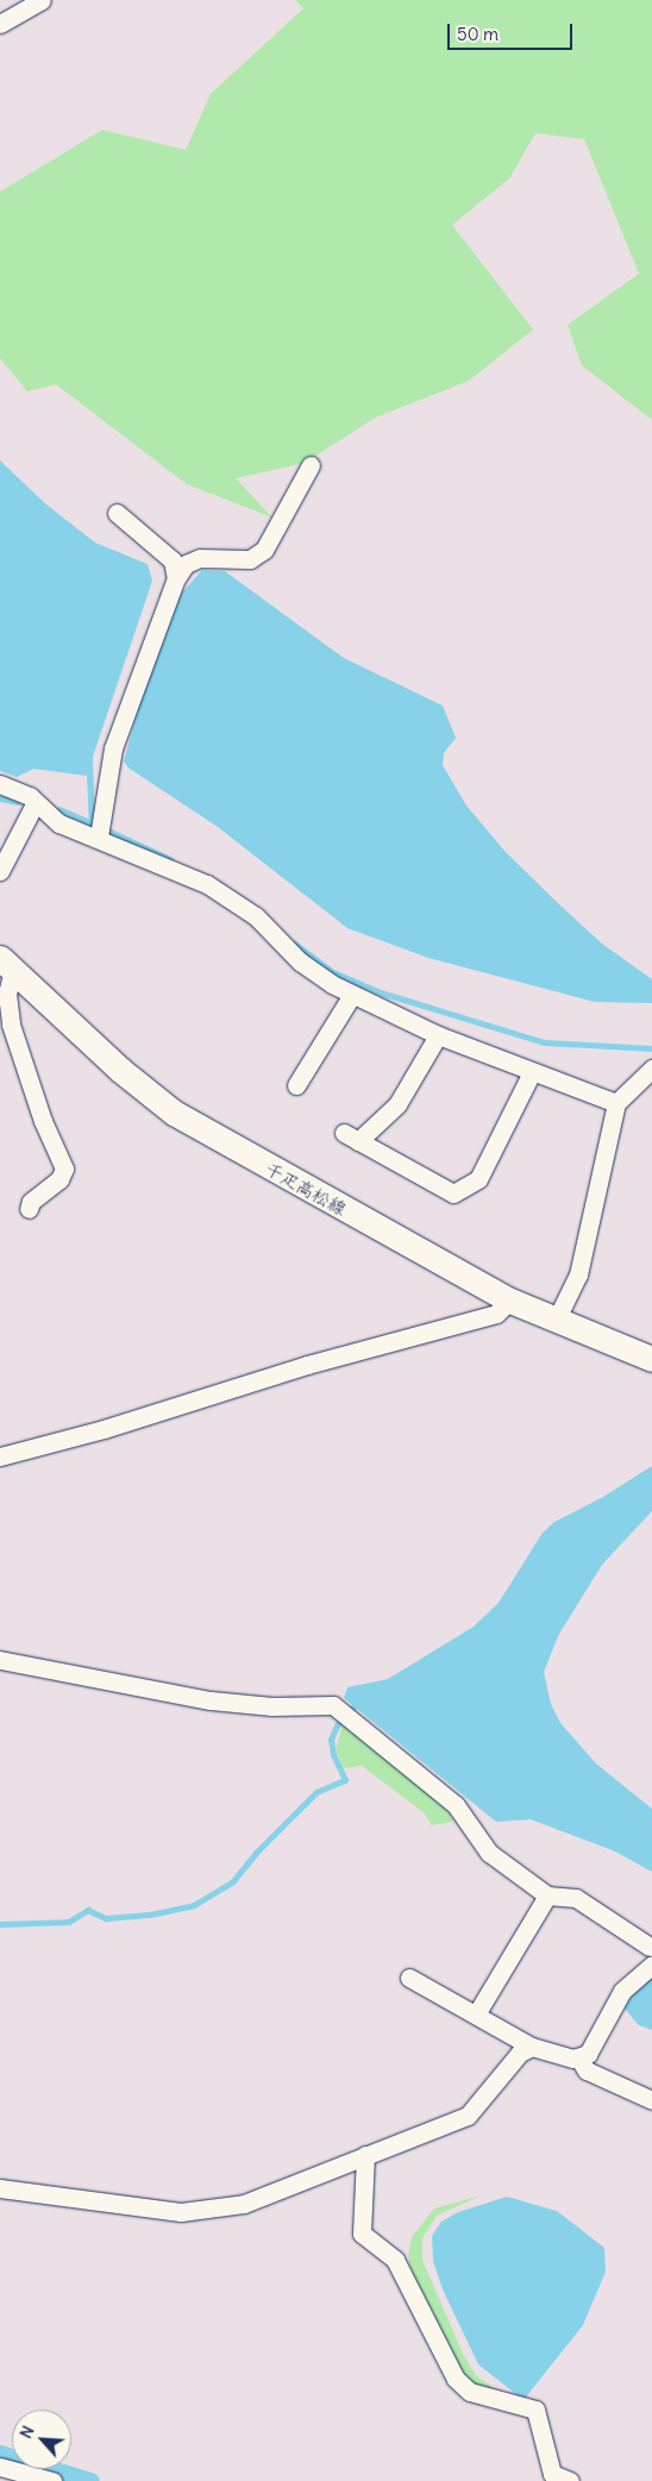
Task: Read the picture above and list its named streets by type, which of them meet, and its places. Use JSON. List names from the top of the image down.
{
  "streets": {
    "main road": ["千疋高松線"]
  },
  "scale_bar": "50 m",
  "north": "top left"
}
